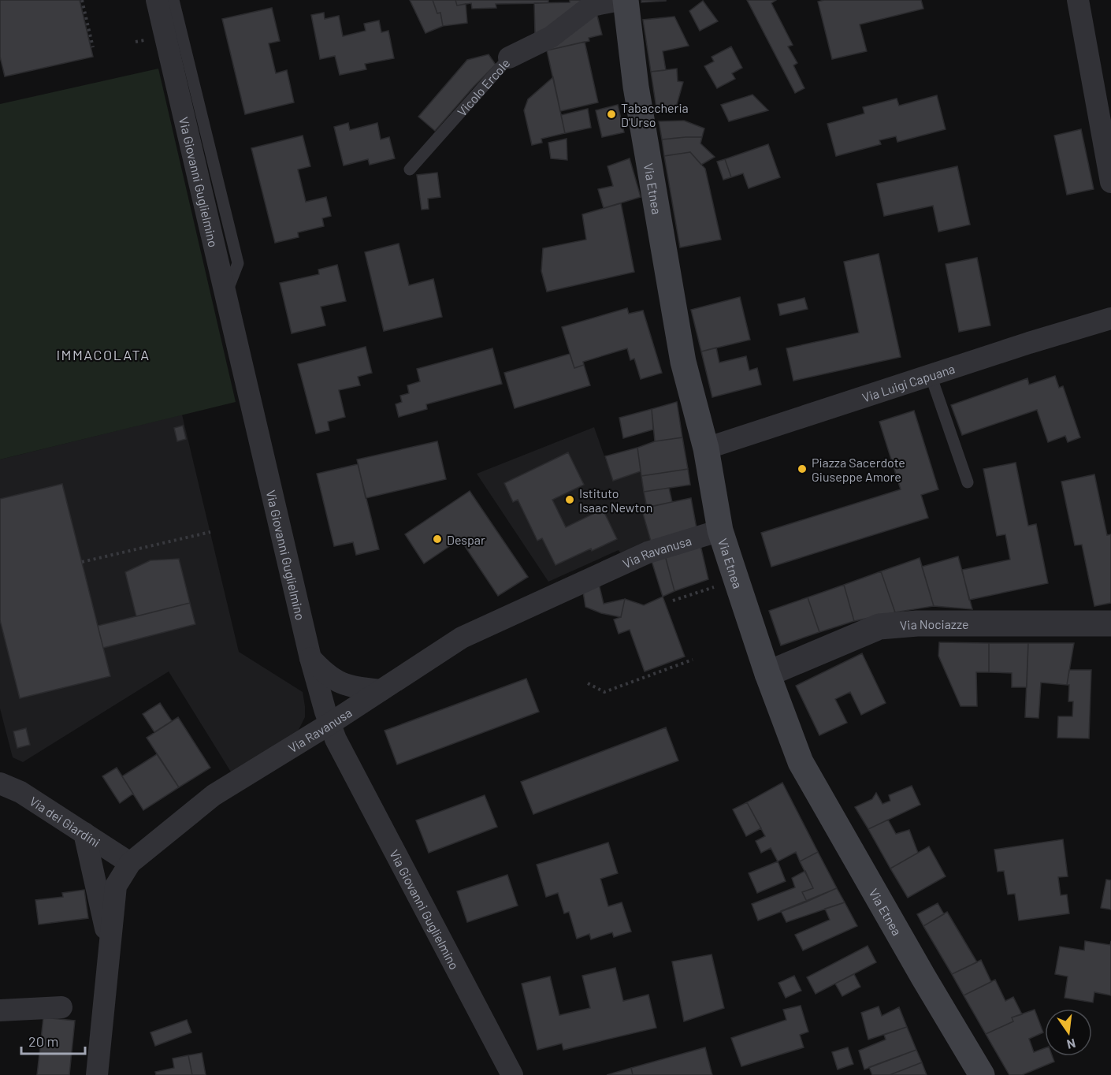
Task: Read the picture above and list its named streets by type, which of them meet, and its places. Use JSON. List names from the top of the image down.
{
  "streets": {
    "main road": ["Via Etnea"],
    "street": [
      "Vicolo Ercole",
      "Via Giovanni Guglielmino",
      "Via Luigi Capuana",
      "Via Ravanusa",
      "Via Nociazze",
      "Via dei Giardini"
    ]
  },
  "crossings": [
    ["Via Giovanni Guglielmino", "Via Ravanusa"],
    ["Via Etnea", "Via Luigi Capuana"],
    ["Via Etnea", "Via Ravanusa"],
    ["Via Etnea", "Via Nociazze"],
    ["Via Ravanusa", "Via dei Giardini"]
  ],
  "districts": ["IMMACOLATA"],
  "places": [
    "Tabaccheria D'Urso",
    "Piazza Sacerdote Giuseppe Amore",
    "Istituto Isaac Newton",
    "Despar"
  ],
  "scale_bar": "20 m",
  "north": "bottom"
}
